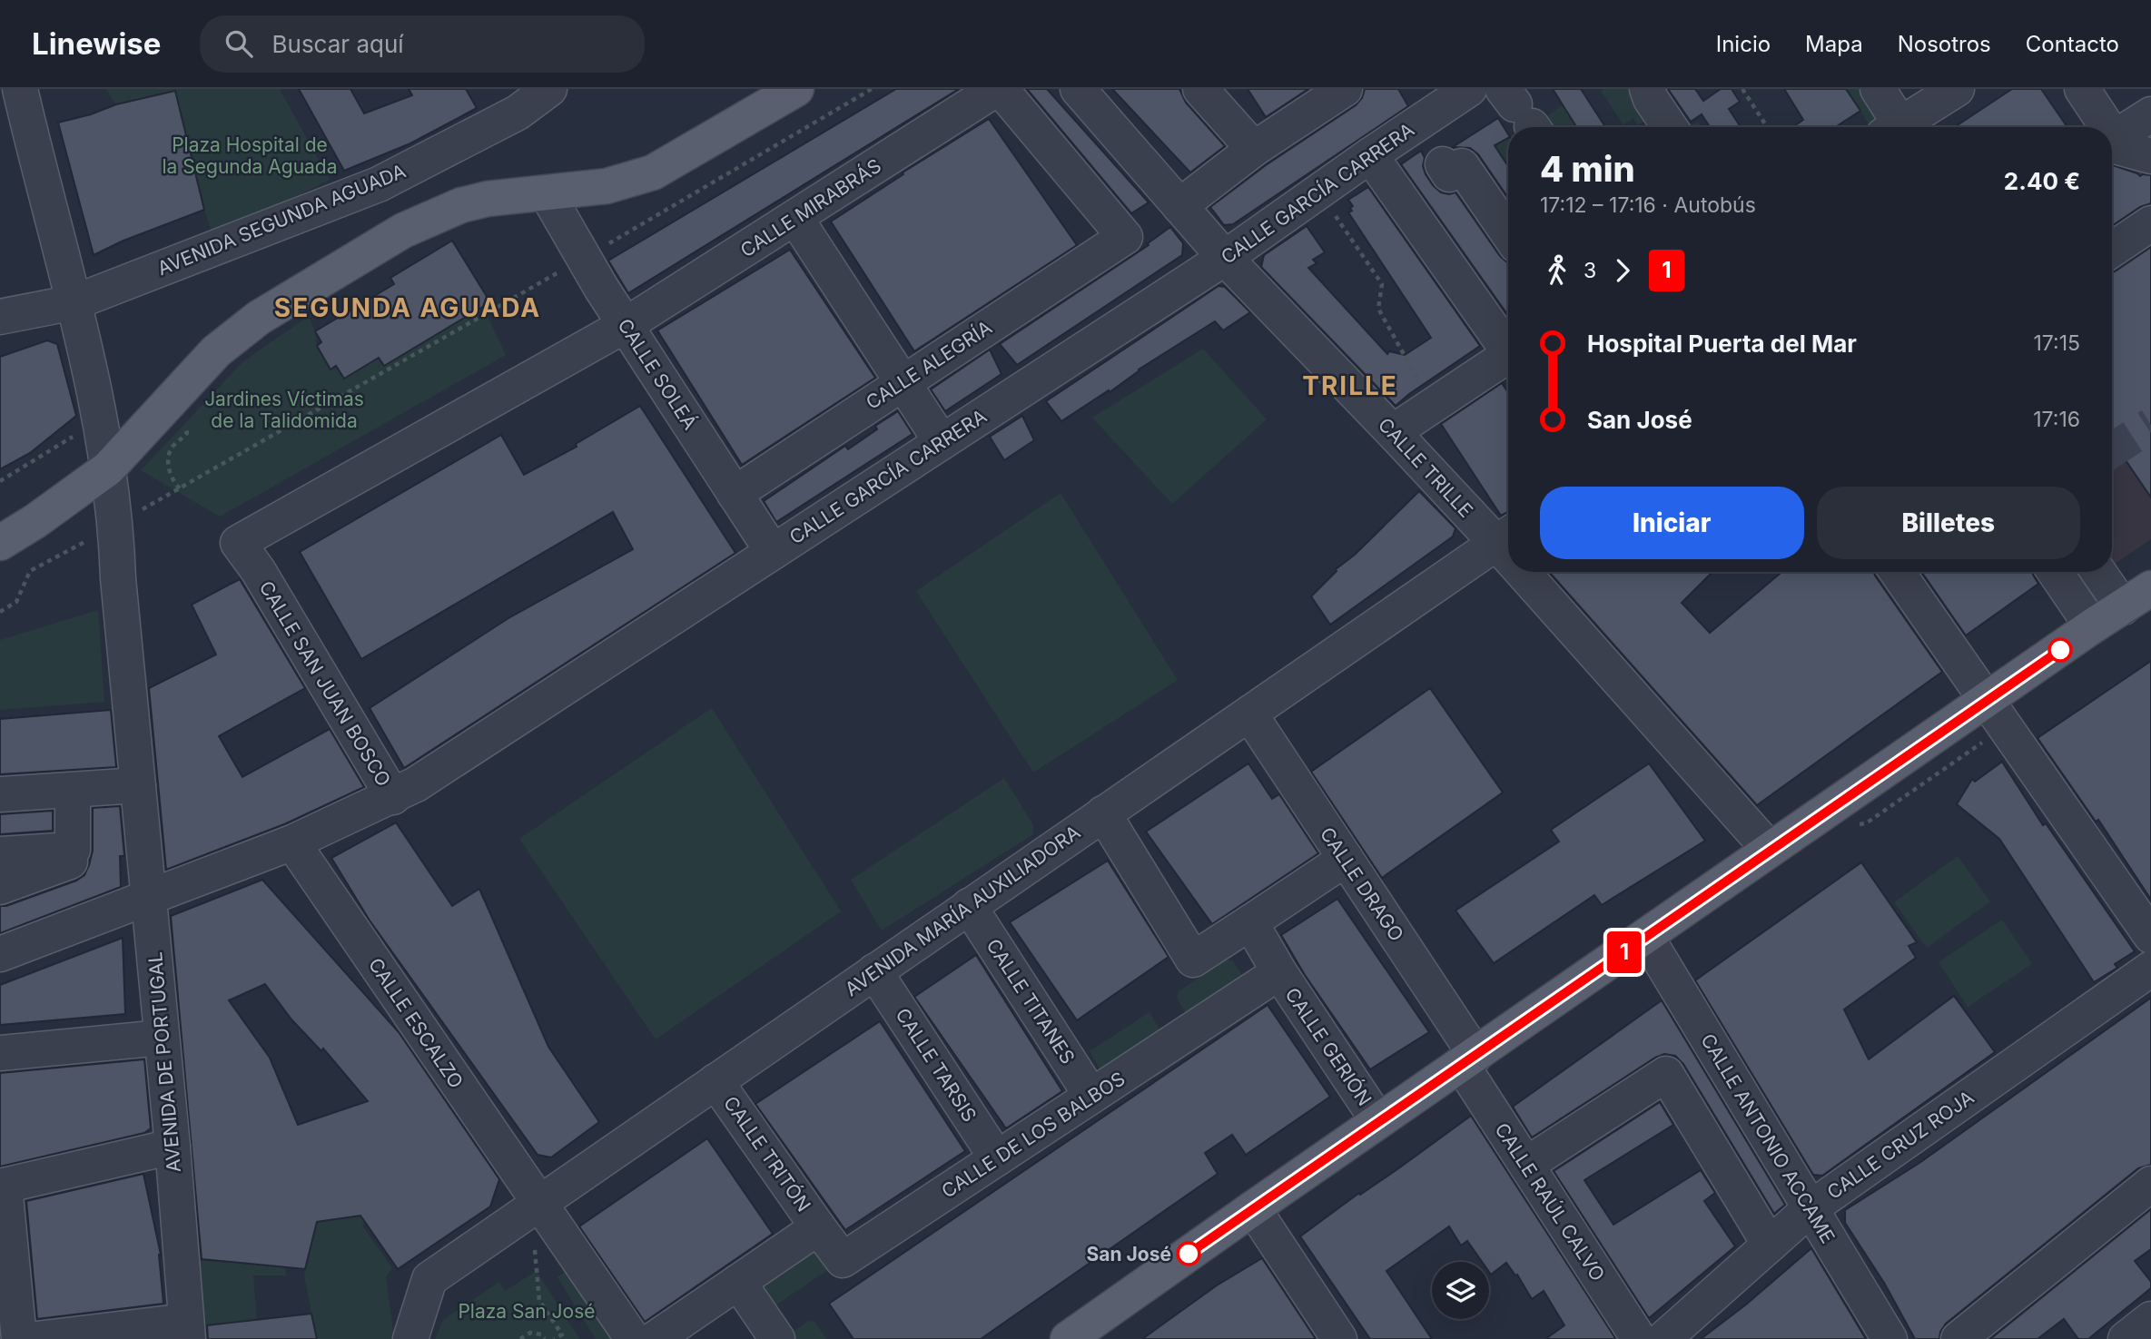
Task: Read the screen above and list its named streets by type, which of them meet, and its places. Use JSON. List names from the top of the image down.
{
  "streets": {
    "street": [
      "CALLE GARCÍA CARRERA",
      "CALLE MIRABRÁS",
      "AVENIDA SEGUNDA AGUADA",
      "CALLE ALEGRÍA",
      "CALLE SOLEÁ",
      "CALLE TRILLE",
      "CALLE SAN JUAN BOSCO",
      "CALLE DRAGO",
      "AVENIDA MARÍA AUXILIADORA",
      "CALLE TITANES",
      "CALLE ESCALZO",
      "CALLE GERIÓN",
      "AVENIDA DE PORTUGAL",
      "CALLE TARSIS",
      "CALLE DE LOS BALBOS",
      "CALLE ANTONIO ACCAME",
      "CALLE CRUZ ROJA",
      "CALLE TRITÓN",
      "CALLE RAÚL CALVO"
    ]
  },
  "crossings": [
    ["CALLE GARCÍA CARRERA", "CALLE SOLEÁ"],
    ["CALLE GARCÍA CARRERA", "CALLE TRILLE"],
    ["CALLE GARCÍA CARRERA", "CALLE SAN JUAN BOSCO"],
    ["CALLE GARCÍA CARRERA", "CALLE ESCALZO"],
    ["CALLE GARCÍA CARRERA", "AVENIDA DE PORTUGAL"],
    ["CALLE MIRABRÁS", "CALLE ALEGRÍA"],
    ["CALLE MIRABRÁS", "CALLE SOLEÁ"],
    ["CALLE MIRABRÁS", "CALLE SAN JUAN BOSCO"],
    ["AVENIDA SEGUNDA AGUADA", "AVENIDA DE PORTUGAL"],
    ["CALLE ALEGRÍA", "CALLE SOLEÁ"],
    ["CALLE TRILLE", "AVENIDA MARÍA AUXILIADORA"],
    ["CALLE DRAGO", "AVENIDA MARÍA AUXILIADORA"],
    ["CALLE DRAGO", "CALLE RAÚL CALVO"],
    ["AVENIDA MARÍA AUXILIADORA", "CALLE TITANES"],
    ["AVENIDA MARÍA AUXILIADORA", "CALLE ESCALZO"],
    ["AVENIDA MARÍA AUXILIADORA", "CALLE TARSIS"],
    ["AVENIDA MARÍA AUXILIADORA", "CALLE TRITÓN"],
    ["CALLE TITANES", "CALLE DE LOS BALBOS"],
    ["CALLE GERIÓN", "CALLE DE LOS BALBOS"],
    ["CALLE TARSIS", "CALLE DE LOS BALBOS"],
    ["CALLE DE LOS BALBOS", "CALLE TRITÓN"],
    ["CALLE ANTONIO ACCAME", "CALLE CRUZ ROJA"]
  ],
  "districts": ["SEGUNDA AGUADA", "TRILLE"],
  "parks": ["Plaza Hospital de la Segunda Aguada", "Jardines Víctimas de la Talidomida", "Plaza San José"],
  "places": ["San José"],
  "lines": ["bus line 1"],
  "page": {
    "header": "Linewise",
    "search": "Buscar aquí",
    "nav": [
      "Inicio",
      "Mapa",
      "Nosotros",
      "Contacto"
    ],
    "on_map": "1",
    "heading": ["4 min", "17:12 – 17:16 · Autobús", "2.40 €"],
    "legs": ["3", "1"],
    "list": [
      {
        "name": "Hospital Puerta del Mar",
        "value": "17:15"
      },
      {
        "name": "San José",
        "value": "17:16"
      }
    ],
    "buttons": ["Iniciar", "Billetes"]
  }
}
